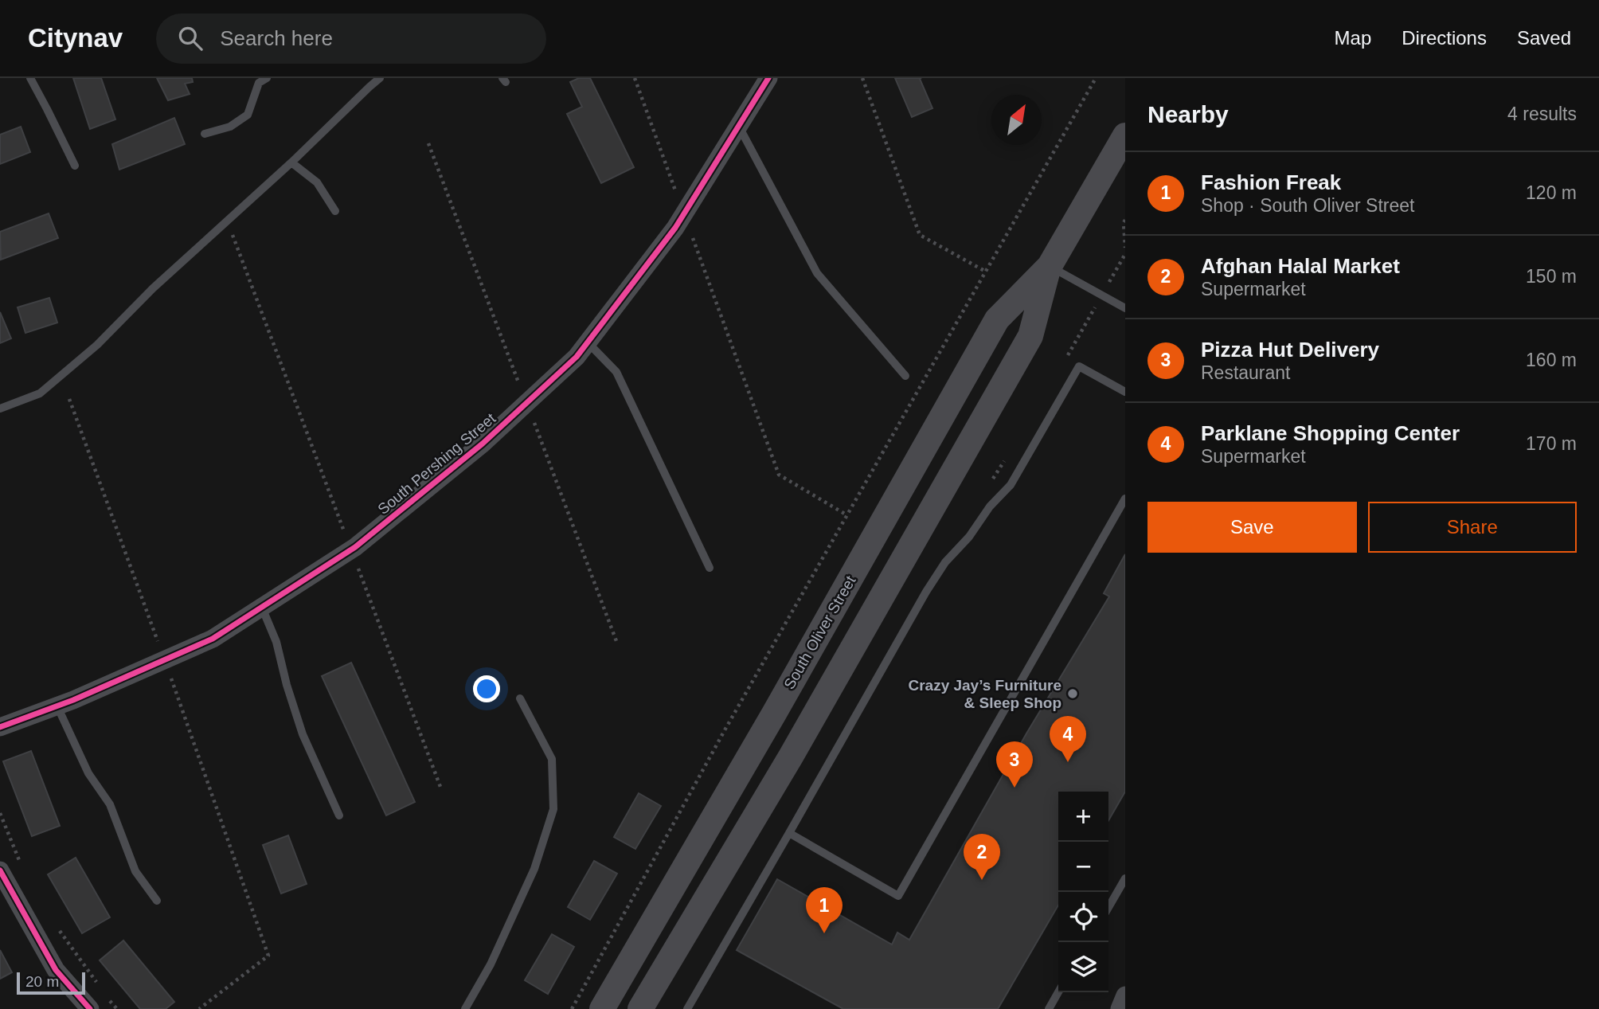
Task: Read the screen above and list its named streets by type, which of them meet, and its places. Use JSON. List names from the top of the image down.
{
  "streets": {
    "main road": ["South Oliver Street"],
    "street": ["South Pershing Street"]
  },
  "places": ["Crazy Jay’s Furniture & Sleep Shop"],
  "scale_bar": "20 m",
  "north": "top right",
  "page": {
    "header": "Citynav",
    "search": "Search here",
    "nav": ["Map", "Directions", "Saved"],
    "heading": ["Nearby", "4 results"],
    "list": [
      {
        "mark": "1",
        "name": "Fashion Freak",
        "note": "Shop · South Oliver Street",
        "value": "120 m"
      },
      {
        "mark": "2",
        "name": "Afghan Halal Market",
        "note": "Supermarket",
        "value": "150 m"
      },
      {
        "mark": "3",
        "name": "Pizza Hut Delivery",
        "note": "Restaurant",
        "value": "160 m"
      },
      {
        "mark": "4",
        "name": "Parklane Shopping Center",
        "note": "Supermarket",
        "value": "170 m"
      }
    ],
    "buttons": ["Save", "Share"],
    "pins": [
      "4",
      "3",
      "2",
      "1"
    ],
    "map_buttons": ["+", "−"],
    "scale": "20 m"
  }
}
